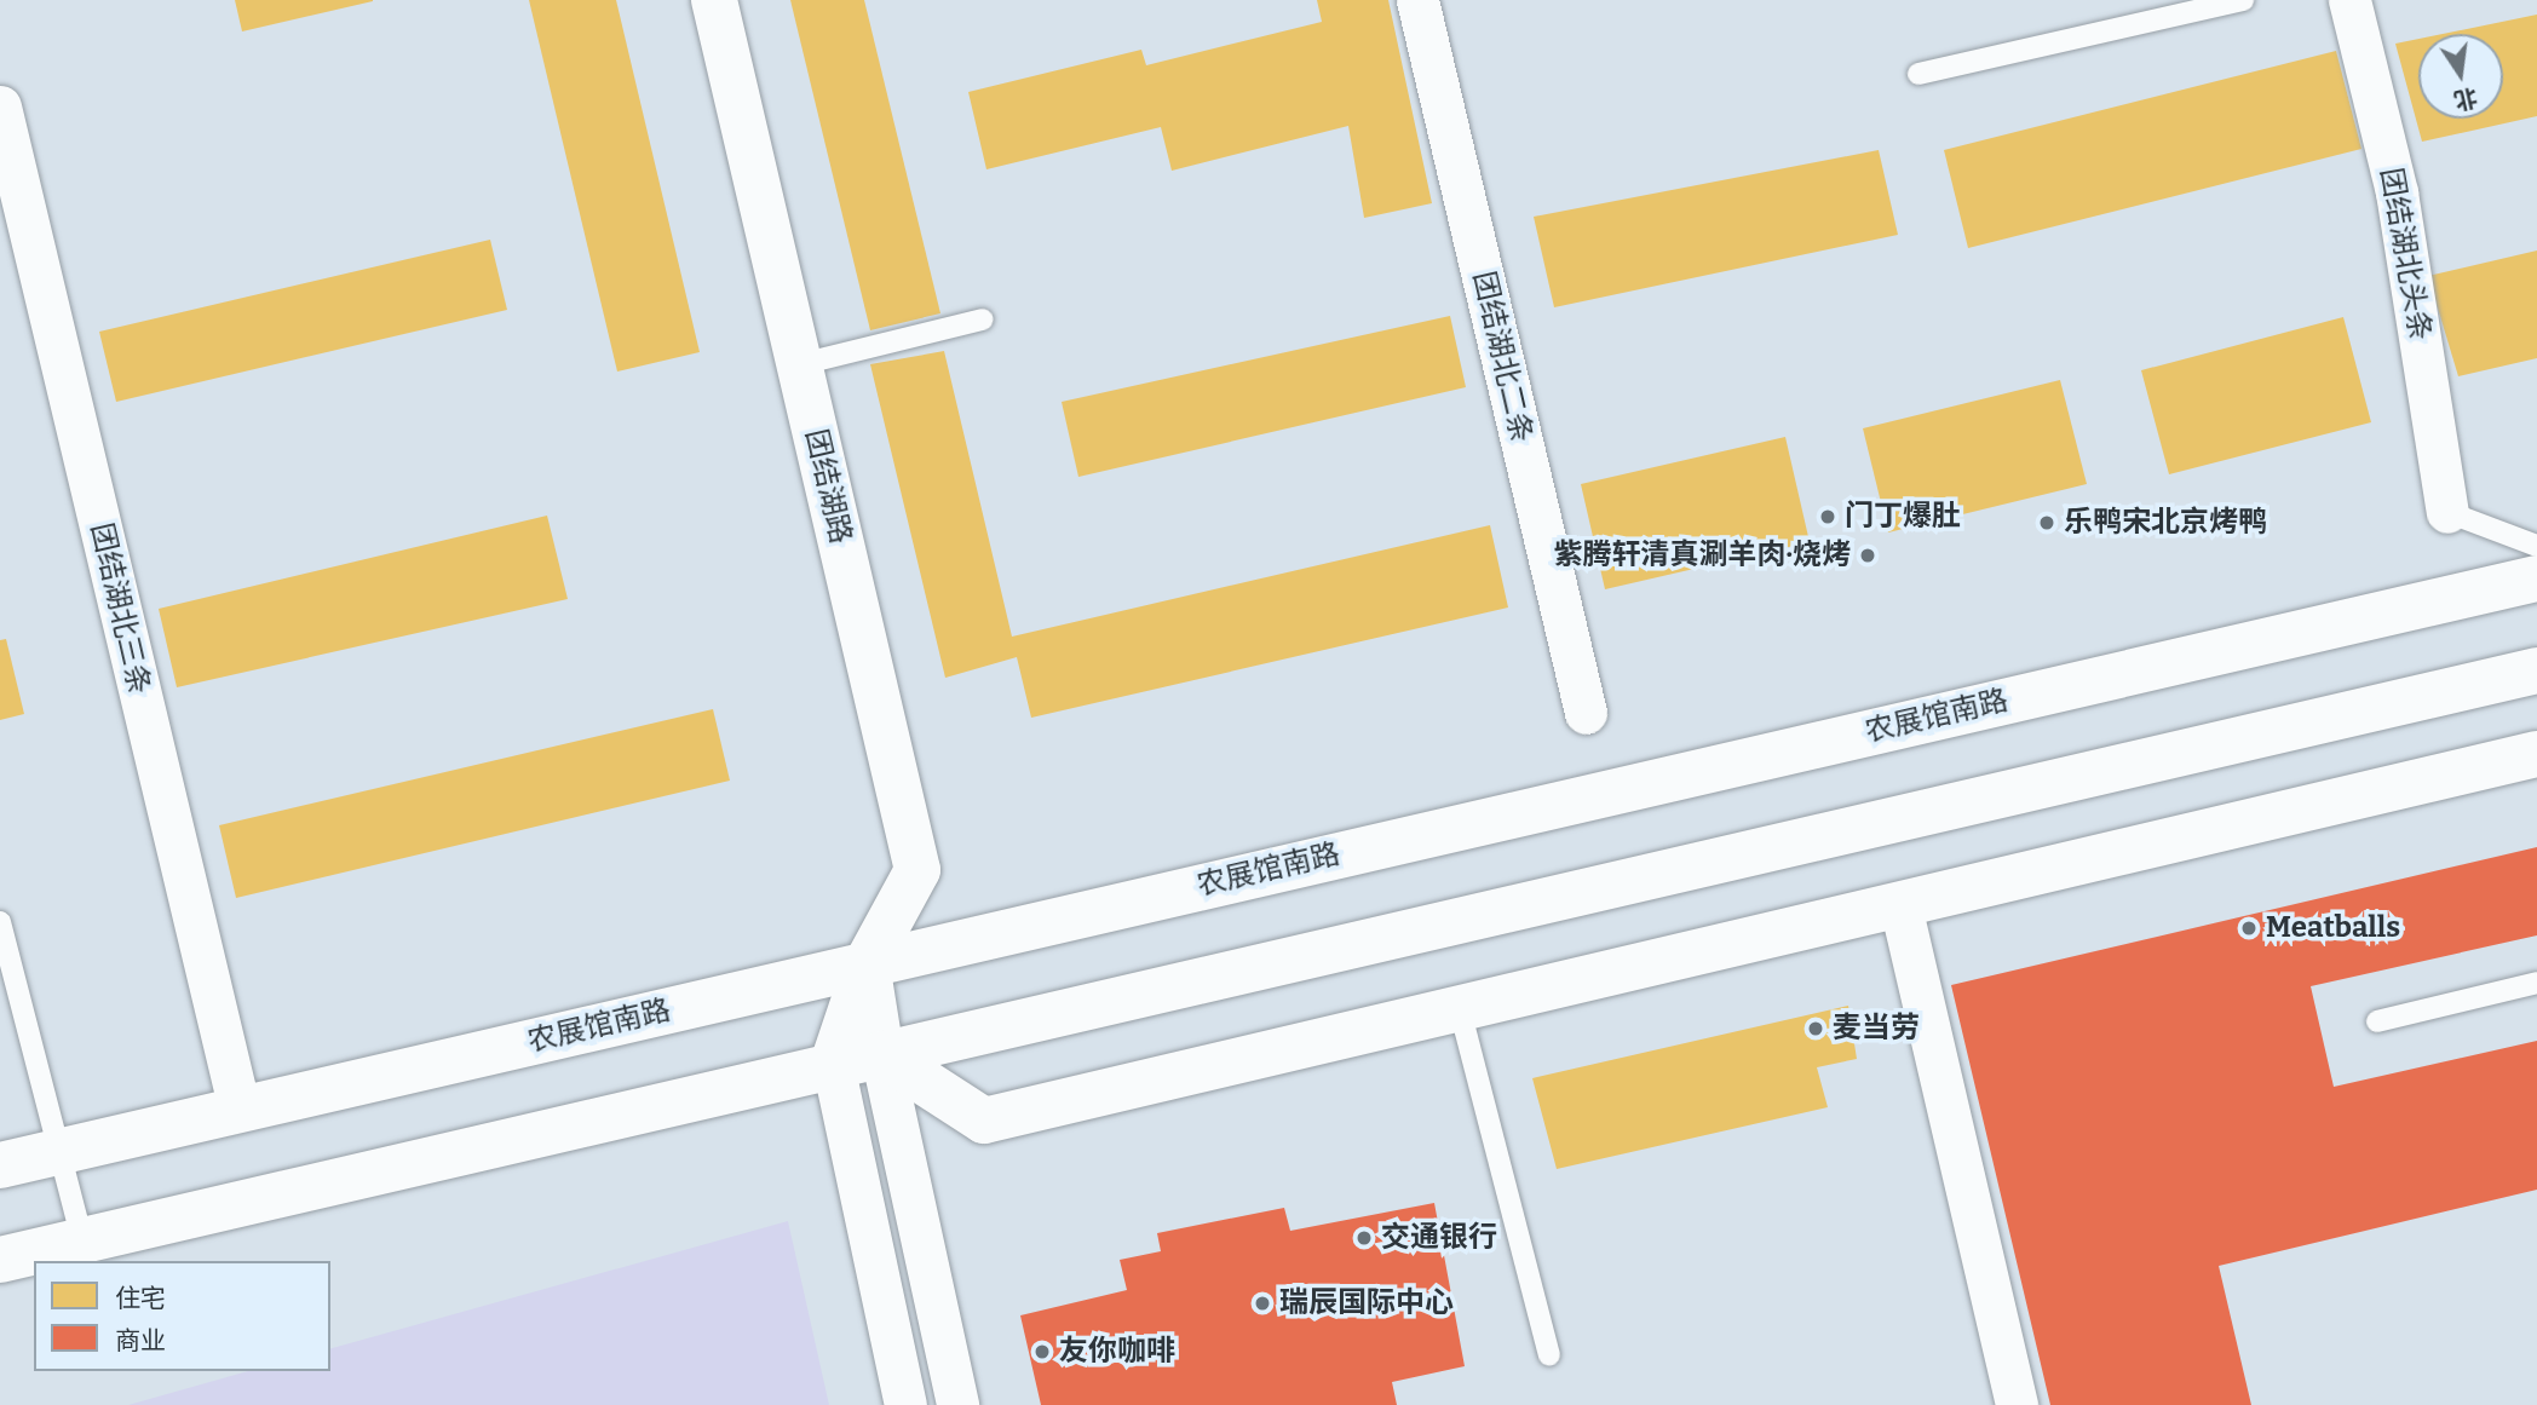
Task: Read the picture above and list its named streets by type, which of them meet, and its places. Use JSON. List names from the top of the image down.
{
  "streets": {
    "main road": ["团结湖路", "农展馆南路"],
    "street": ["团结湖北头条", "团结湖北二条", "团结湖北三条"]
  },
  "crossings": [
    ["团结湖路", "农展馆南路"],
    ["团结湖北三条", "农展馆南路"]
  ],
  "places": [
    "门丁爆肚",
    "乐鸭宋北京烤鸭",
    "紫腾轩清真涮羊肉·烧烤",
    "Meatballs",
    "麦当劳",
    "交通银行",
    "瑞辰国际中心",
    "友你咖啡"
  ],
  "legend": ["住宅", "商业"],
  "north": "bottom"
}
